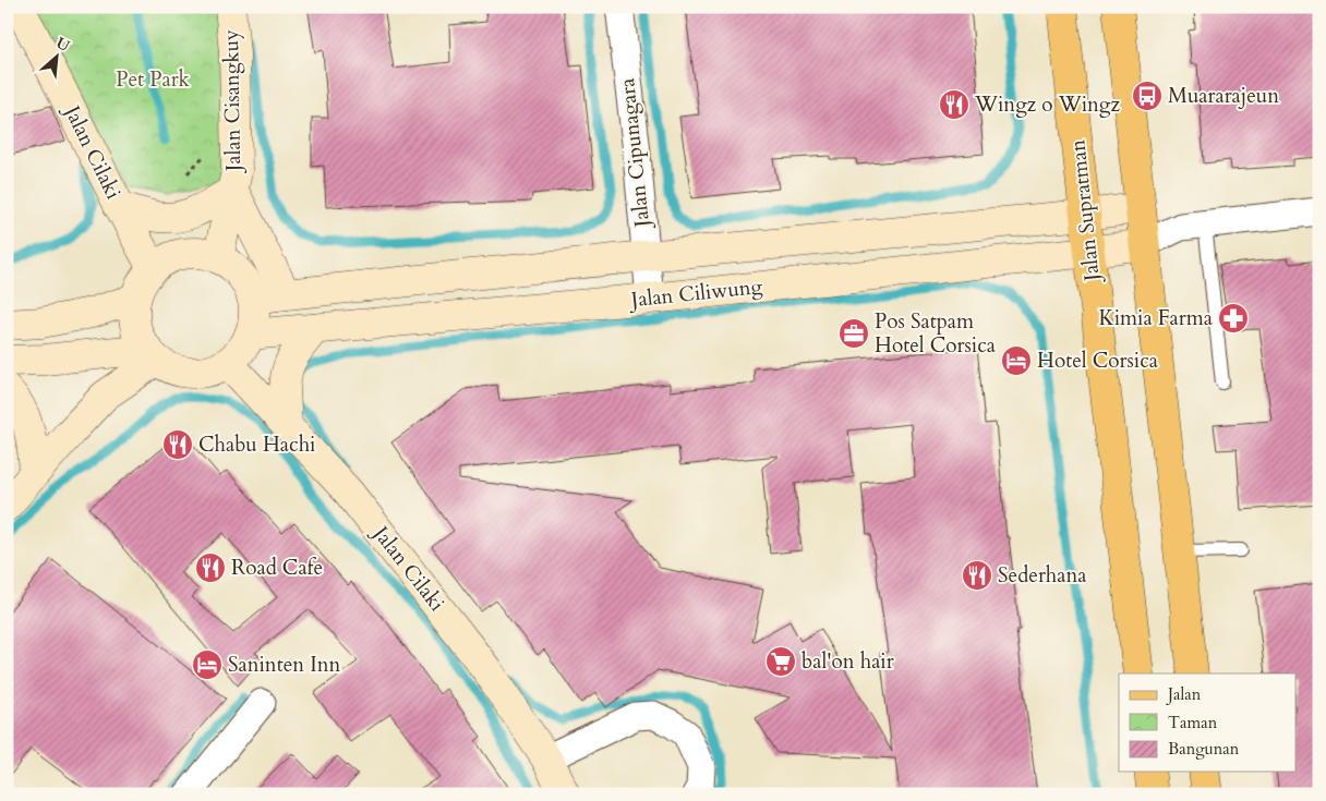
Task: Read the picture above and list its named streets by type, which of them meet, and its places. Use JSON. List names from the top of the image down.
{
  "streets": {
    "main road": ["Jalan Supratman"],
    "street": [
      "Jalan Cisangkuy",
      "Jalan Cilaki",
      "Jalan Cipunagara",
      "Jalan Ciliwung"
    ]
  },
  "crossings": [
    ["Jalan Cisangkuy", "Jalan Cilaki"],
    ["Jalan Cisangkuy", "Jalan Ciliwung"],
    ["Jalan Cilaki", "Jalan Ciliwung"],
    ["Jalan Cipunagara", "Jalan Ciliwung"],
    ["Jalan Supratman", "Jalan Ciliwung"]
  ],
  "parks": ["Pet Park"],
  "places": {
    "bus stop": ["Muararajeun"],
    "restaurant": [
      "Wingz o Wingz",
      "Chabu Hachi",
      "Road Cafe",
      "Sederhana"
    ],
    "pharmacy": ["Kimia Farma"],
    "office": ["Pos Satpam Hotel Corsica"],
    "hotel": ["Hotel Corsica", "Saninten Inn"],
    "supermarket": ["bal'on hair"]
  },
  "legend": ["Jalan", "Taman", "Bangunan"],
  "north": "top right"
}
